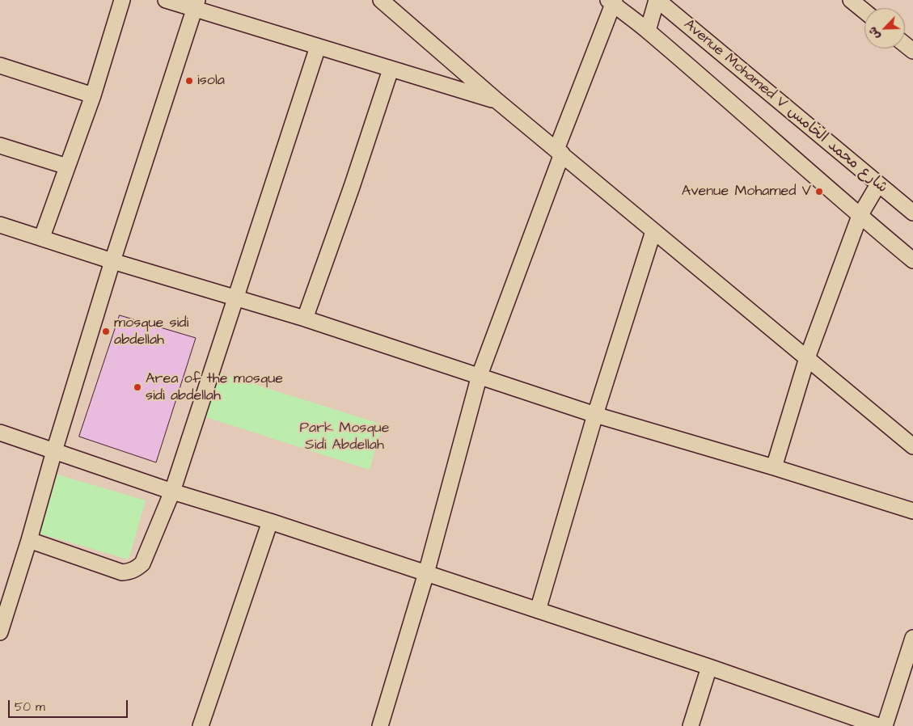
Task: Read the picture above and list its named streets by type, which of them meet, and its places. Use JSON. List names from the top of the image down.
{
  "streets": {
    "street": ["Avenue Mohamed V شارع محمد الخامس"]
  },
  "parks": ["Park Mosque Sidi Abdellah"],
  "places": [
    "isola",
    "Avenue Mohamed V",
    "mosque sidi abdellah",
    "Area of the mosque sidi abdellah"
  ],
  "scale_bar": "50 m",
  "north": "bottom left"
}
